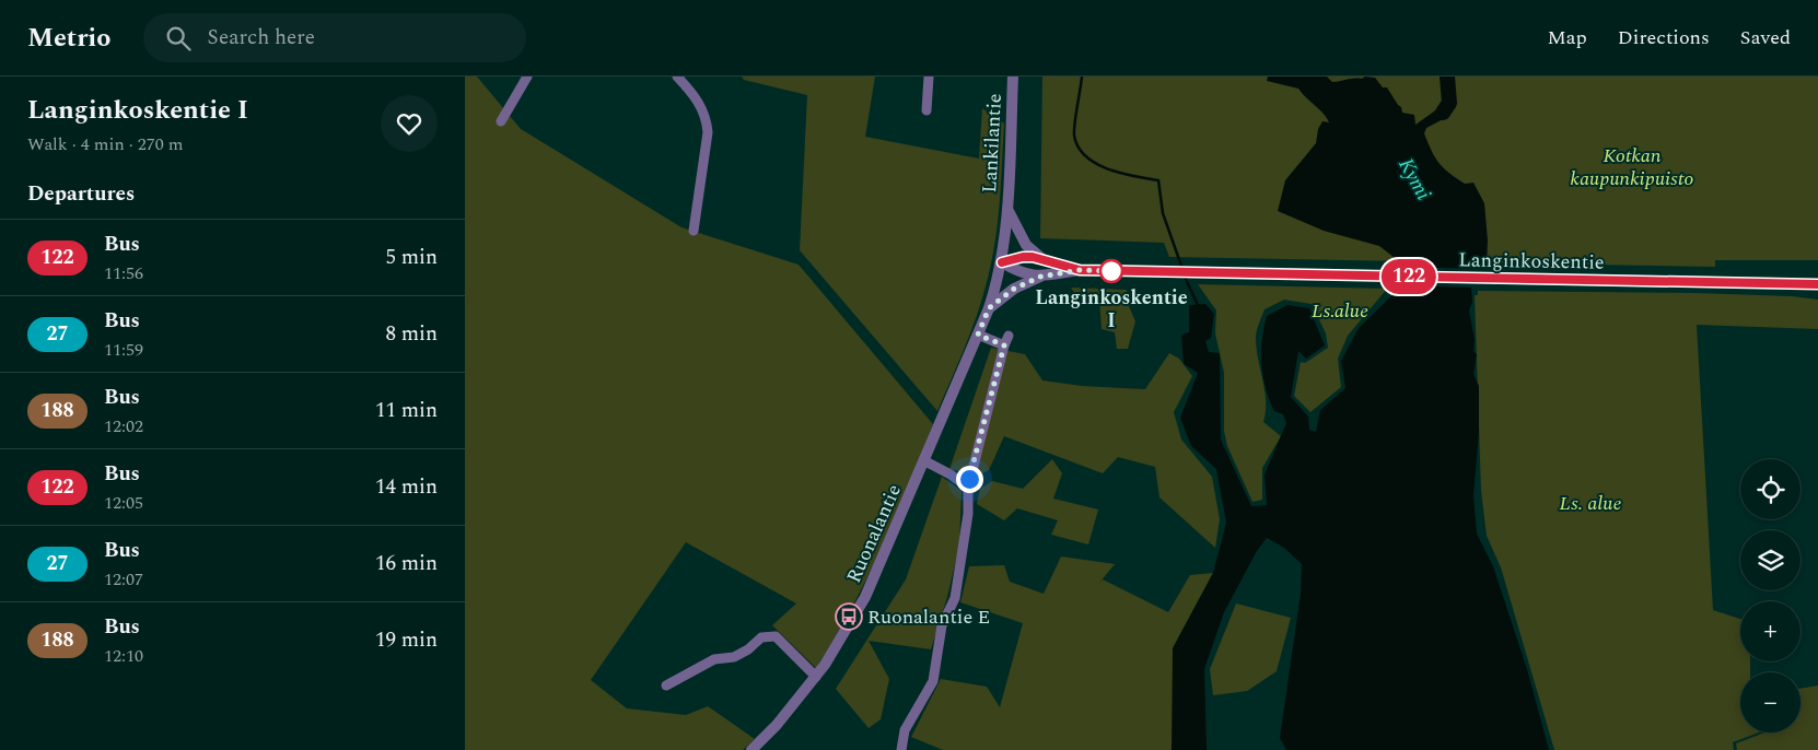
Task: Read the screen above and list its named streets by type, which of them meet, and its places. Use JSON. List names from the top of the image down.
{
  "streets": {
    "street": ["Lankilantie", "Langinkoskentie", "Ruonalantie"]
  },
  "crossings": [
    ["Lankilantie", "Langinkoskentie"],
    ["Lankilantie", "Ruonalantie"],
    ["Langinkoskentie", "Ruonalantie"]
  ],
  "water": ["Kymi"],
  "parks": ["Kotkan kaupunkipuisto", "Ls.alue", "Ls. alue"],
  "places": {
    "other": ["Langinkoskentie I"],
    "bus stop": ["Ruonalantie E"]
  },
  "lines": ["bus line 122"],
  "page": {
    "header": "Metrio",
    "search": "Search here",
    "nav": ["Map", "Directions", "Saved"],
    "heading": [
      ["Langinkoskentie I", "Walk · 4 min · 270 m"],
      "Departures"
    ],
    "on_map": "122",
    "list": [
      {
        "mark": "122",
        "name": "Bus",
        "note": "11:56",
        "value": "5 min"
      },
      {
        "mark": "27",
        "name": "Bus",
        "note": "11:59",
        "value": "8 min"
      },
      {
        "mark": "188",
        "name": "Bus",
        "note": "12:02",
        "value": "11 min"
      },
      {
        "mark": "122",
        "name": "Bus",
        "note": "12:05",
        "value": "14 min"
      },
      {
        "mark": "27",
        "name": "Bus",
        "note": "12:07",
        "value": "16 min"
      },
      {
        "mark": "188",
        "name": "Bus",
        "note": "12:10",
        "value": "19 min"
      }
    ],
    "map_buttons": ["+", "−"]
  }
}
